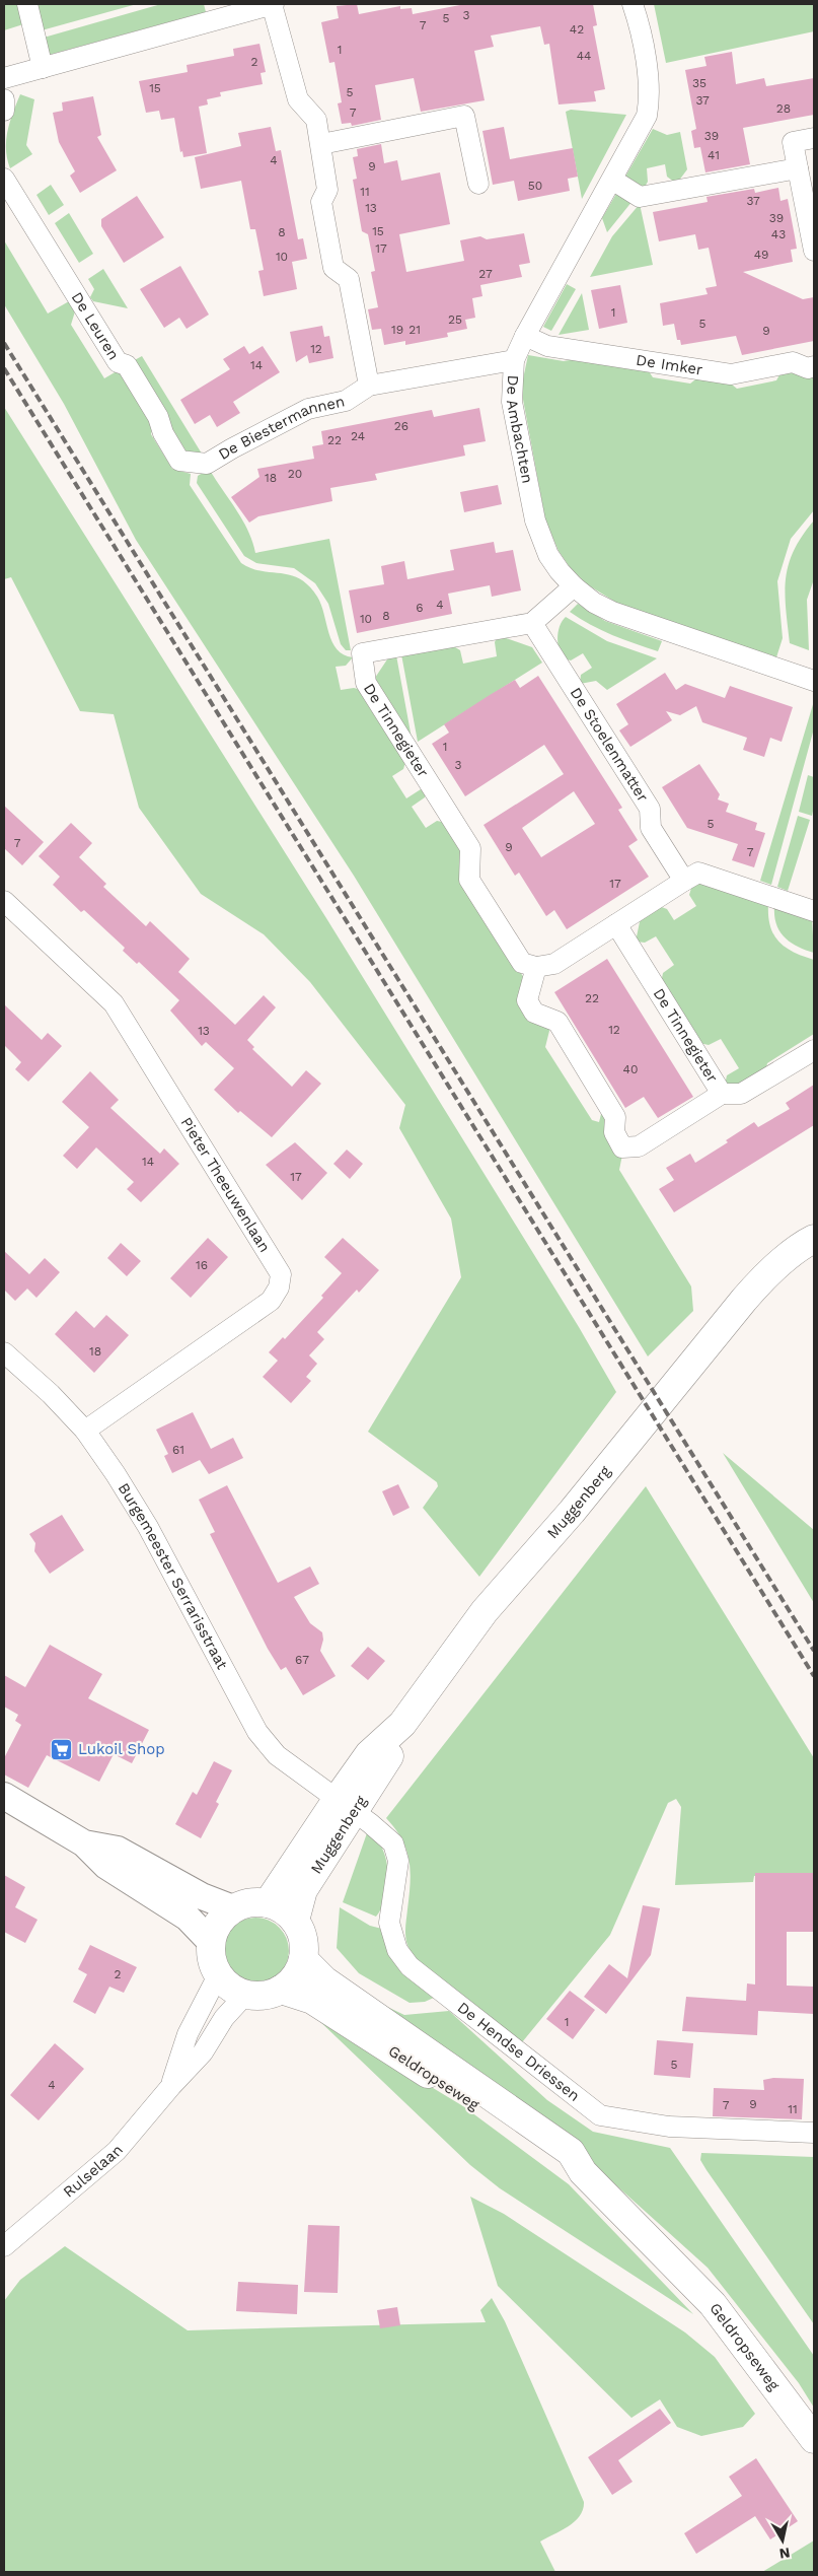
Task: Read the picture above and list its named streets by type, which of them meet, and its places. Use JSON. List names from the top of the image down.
{
  "streets": {
    "main road": ["Muggenberg", "Geldropseweg"],
    "street": [
      "De Leuren",
      "De Imker",
      "De Ambachten",
      "De Biestermannen",
      "De Tinnegieter",
      "De Stoelenmatter",
      "Pieter Theeuwenlaan",
      "Burgemeester Serrarisstraat",
      "De Hendse Driessen",
      "Rulselaan"
    ]
  },
  "crossings": [
    ["De Leuren", "De Biestermannen"],
    ["De Imker", "De Ambachten"],
    ["De Ambachten", "De Biestermannen"],
    ["De Tinnegieter", "De Stoelenmatter"],
    ["Pieter Theeuwenlaan", "Burgemeester Serrarisstraat"],
    ["Muggenberg", "Burgemeester Serrarisstraat"],
    ["Muggenberg", "De Hendse Driessen"],
    ["Muggenberg", "Geldropseweg"],
    ["Muggenberg", "Rulselaan"],
    ["Burgemeester Serrarisstraat", "De Hendse Driessen"],
    ["Geldropseweg", "Rulselaan"]
  ],
  "places": {
    "supermarket": ["Lukoil Shop"]
  },
  "house_numbers": [
    "3",
    "5",
    "7",
    "42",
    "1",
    "44",
    "2",
    "35",
    "15",
    "5",
    "37",
    "28",
    "7",
    "39",
    "41",
    "4",
    "9",
    "50",
    "11",
    "37",
    "13",
    "39",
    "15",
    "8",
    "43",
    "17",
    "49",
    "10",
    "27",
    "1",
    "25",
    "5",
    "19",
    "21",
    "9",
    "12",
    "14",
    "26",
    "24",
    "22",
    "20",
    "18",
    "4",
    "6",
    "8",
    "10",
    "1",
    "3",
    "5",
    "7",
    "9",
    "7",
    "17",
    "22",
    "12",
    "13",
    "40",
    "14",
    "17",
    "16",
    "18",
    "61",
    "67",
    "2",
    "1",
    "5",
    "4",
    "9",
    "7",
    "11"
  ],
  "north": "bottom"
}
